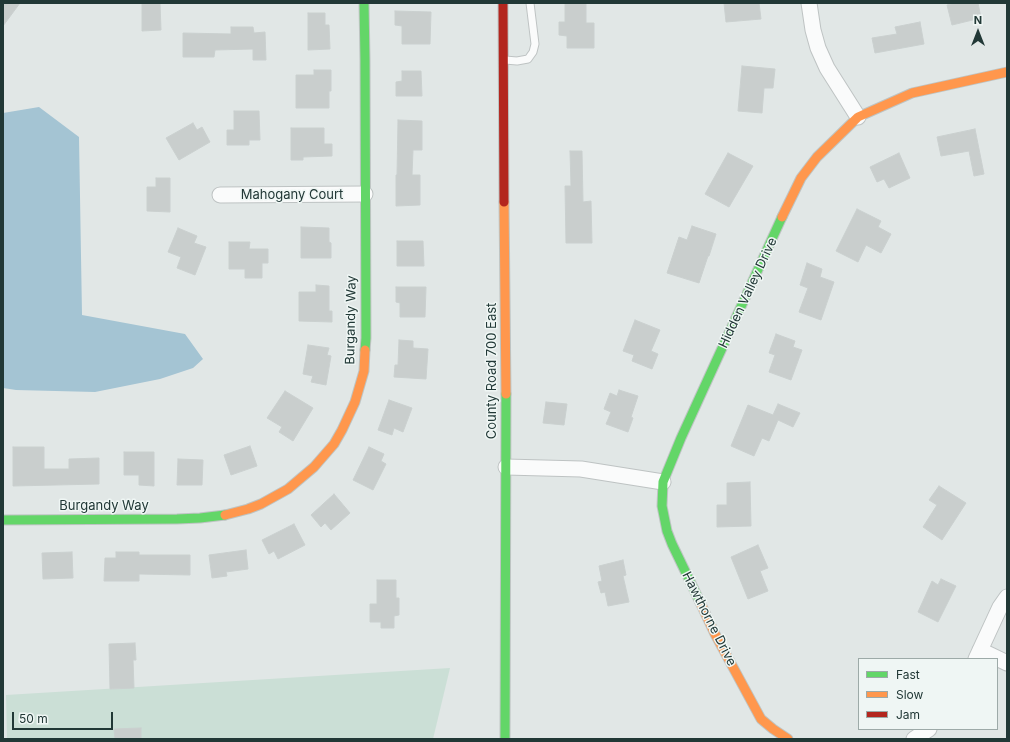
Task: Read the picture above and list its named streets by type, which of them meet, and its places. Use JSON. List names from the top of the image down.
{
  "streets": {
    "street": [
      "Mahogany Court",
      "Hidden Valley Drive",
      "Burgandy Way",
      "County Road 700 East",
      "Hawthorne Drive"
    ]
  },
  "crossings": [
    ["Mahogany Court", "Burgandy Way"],
    ["Hidden Valley Drive", "Hawthorne Drive"]
  ],
  "legend": ["Fast", "Slow", "Jam"],
  "scale_bar": "50 m",
  "north": "top"
}
